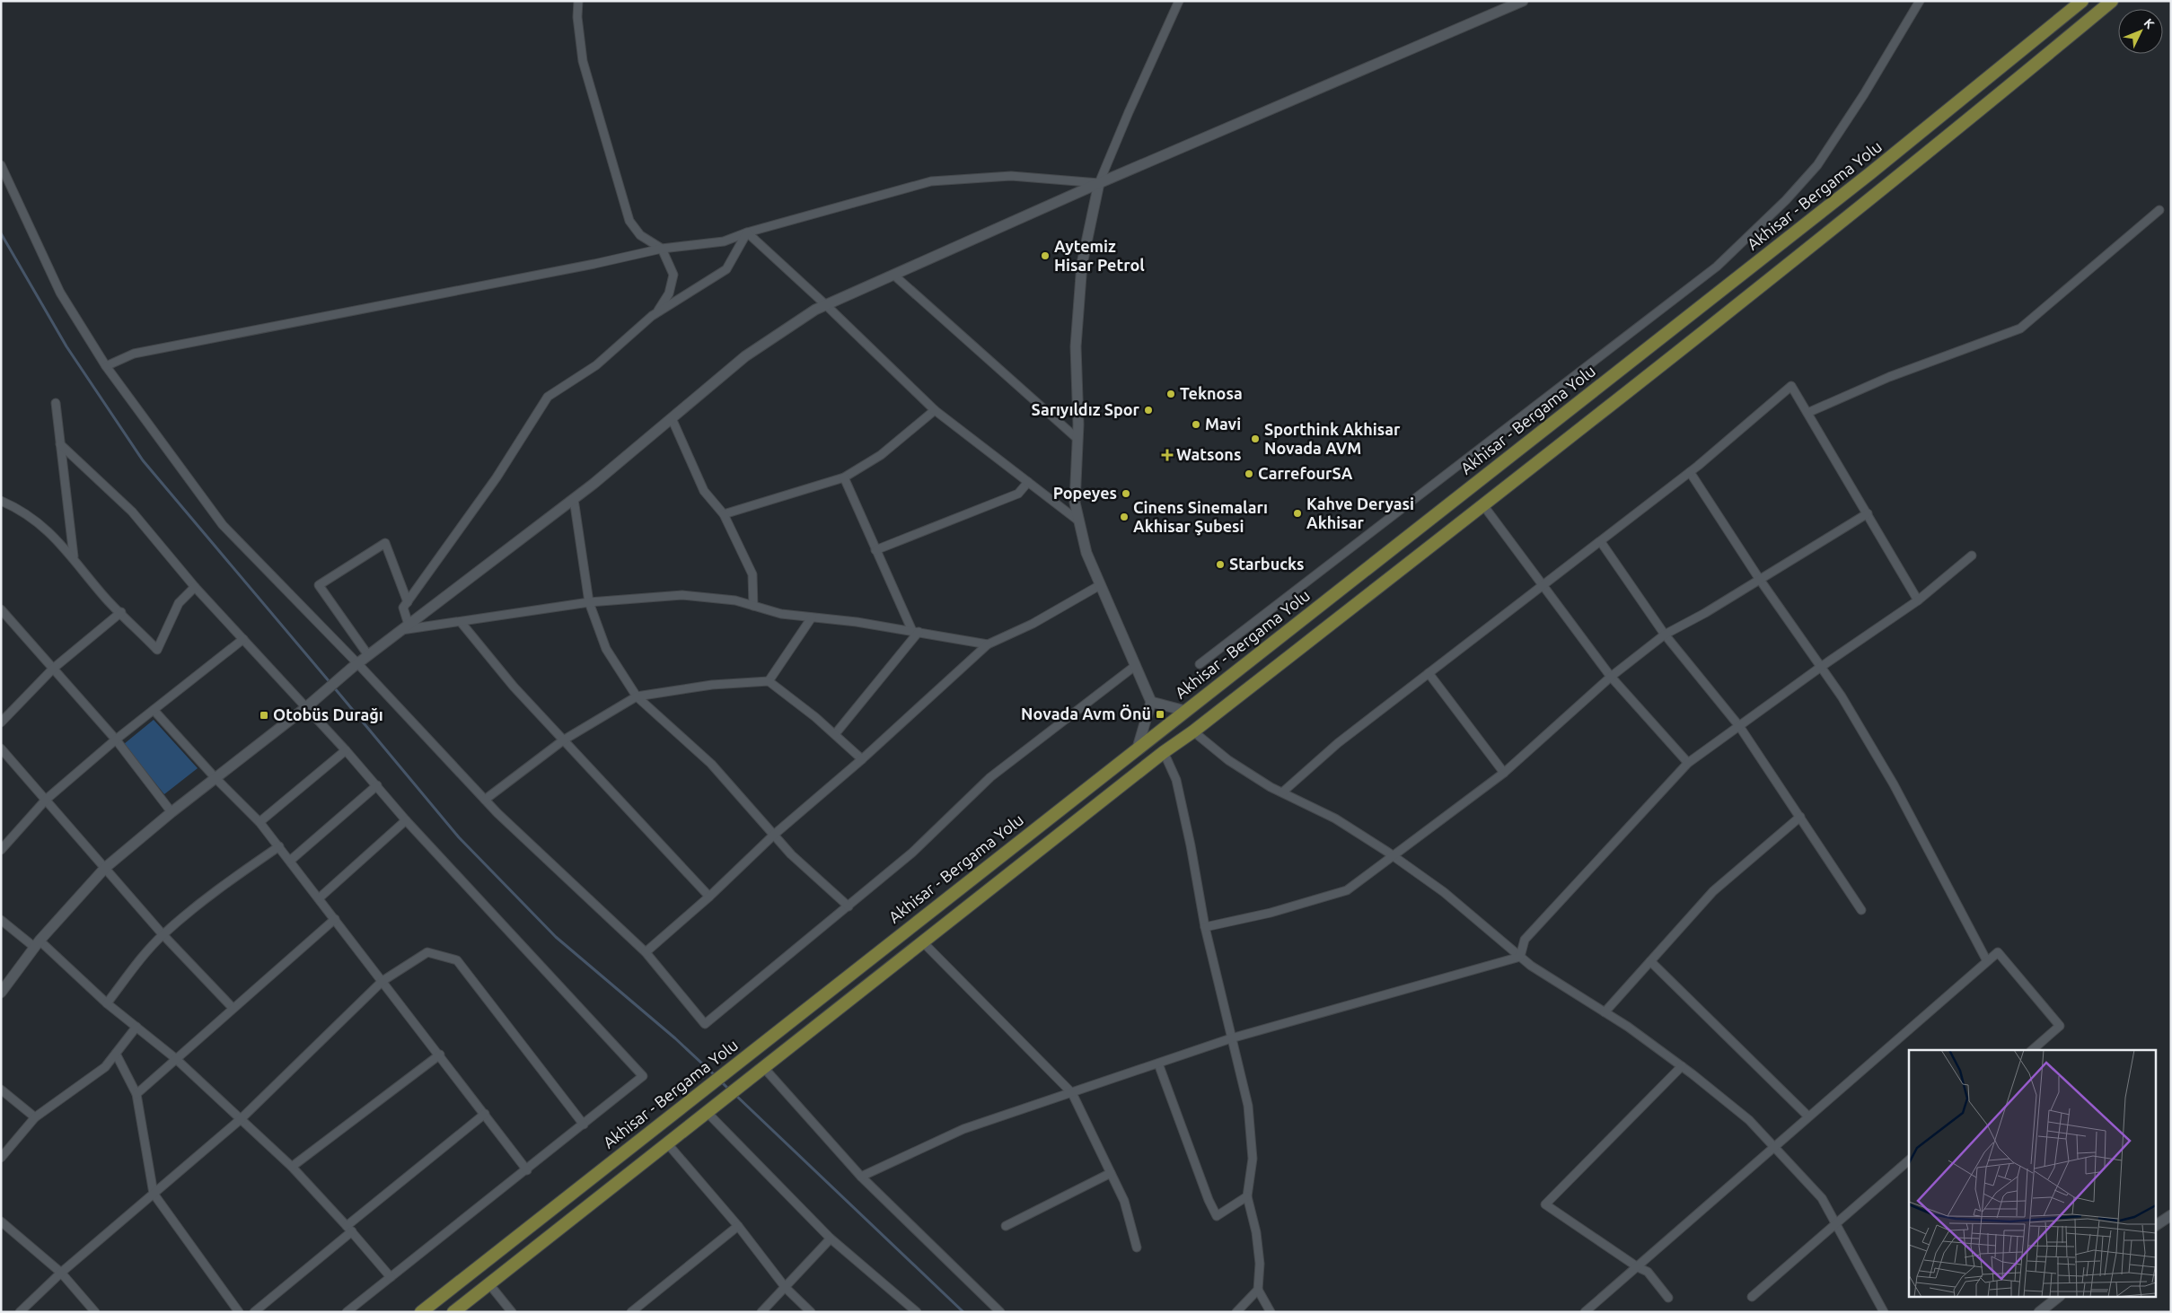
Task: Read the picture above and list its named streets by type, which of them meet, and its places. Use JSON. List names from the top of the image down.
{
  "streets": {
    "main road": ["Akhisar - Bergama Yolu"]
  },
  "places": {
    "other": [
      "Aytemiz Hisar Petrol",
      "Teknosa",
      "Sarıyıldız Spor",
      "Mavi",
      "Sporthink Akhisar Novada AVM",
      "CarrefourSA",
      "Popeyes",
      "Kahve Deryasi Akhisar",
      "Cinens Sinemaları Akhisar Şubesi",
      "Starbucks"
    ],
    "health": ["Watsons"],
    "transit": ["Novada Avm Önü", "Otobüs Durağı"]
  },
  "north": "top right"
}
